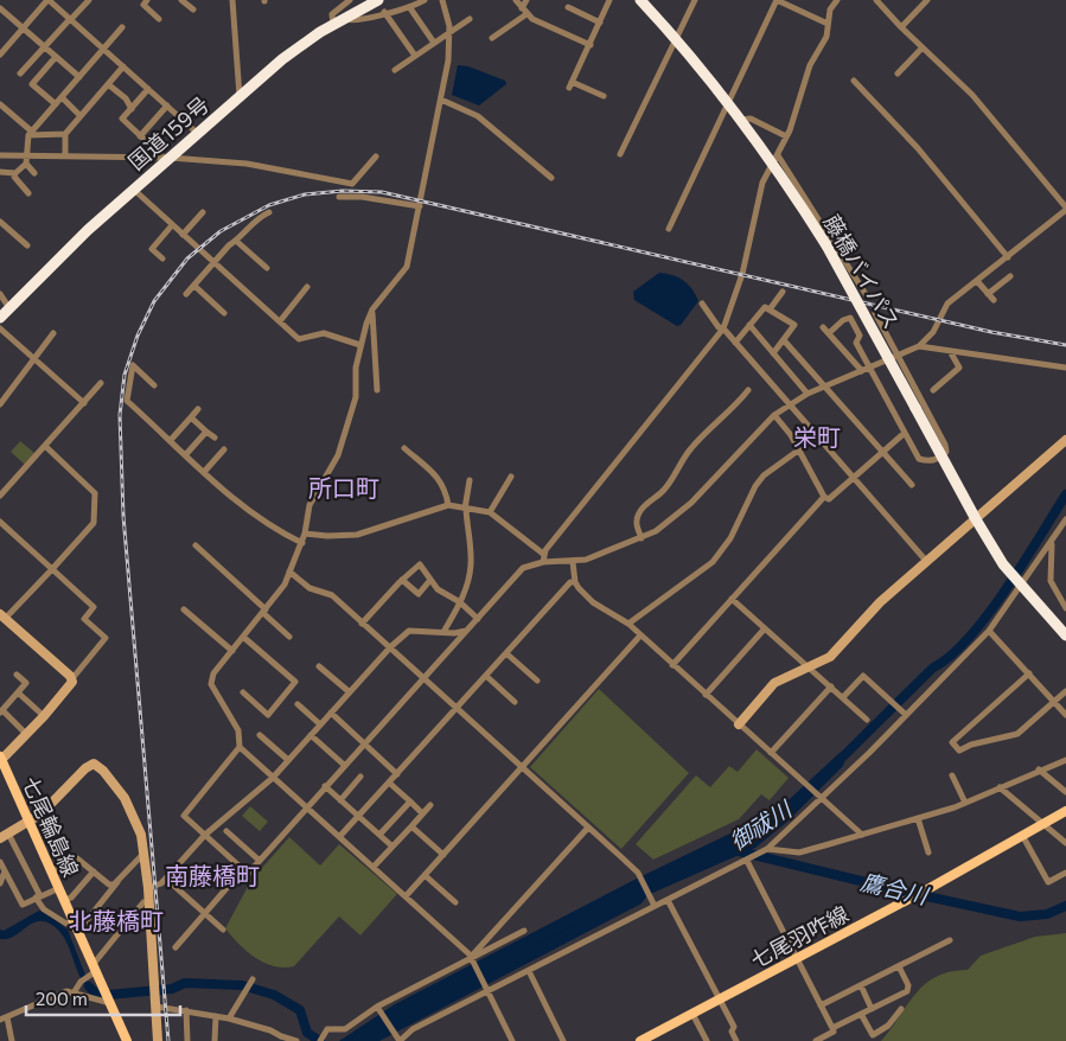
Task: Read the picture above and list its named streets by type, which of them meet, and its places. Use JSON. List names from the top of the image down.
{
  "streets": {
    "highway": ["国道159号", "藤橋バイパス"],
    "main road": ["七尾輪島線", "七尾羽咋線"]
  },
  "districts": [
    "栄町",
    "所口町",
    "南藤橋町",
    "北藤橋町"
  ],
  "water": ["御祓川", "鷹合川"],
  "scale_bar": "200 m"
}
